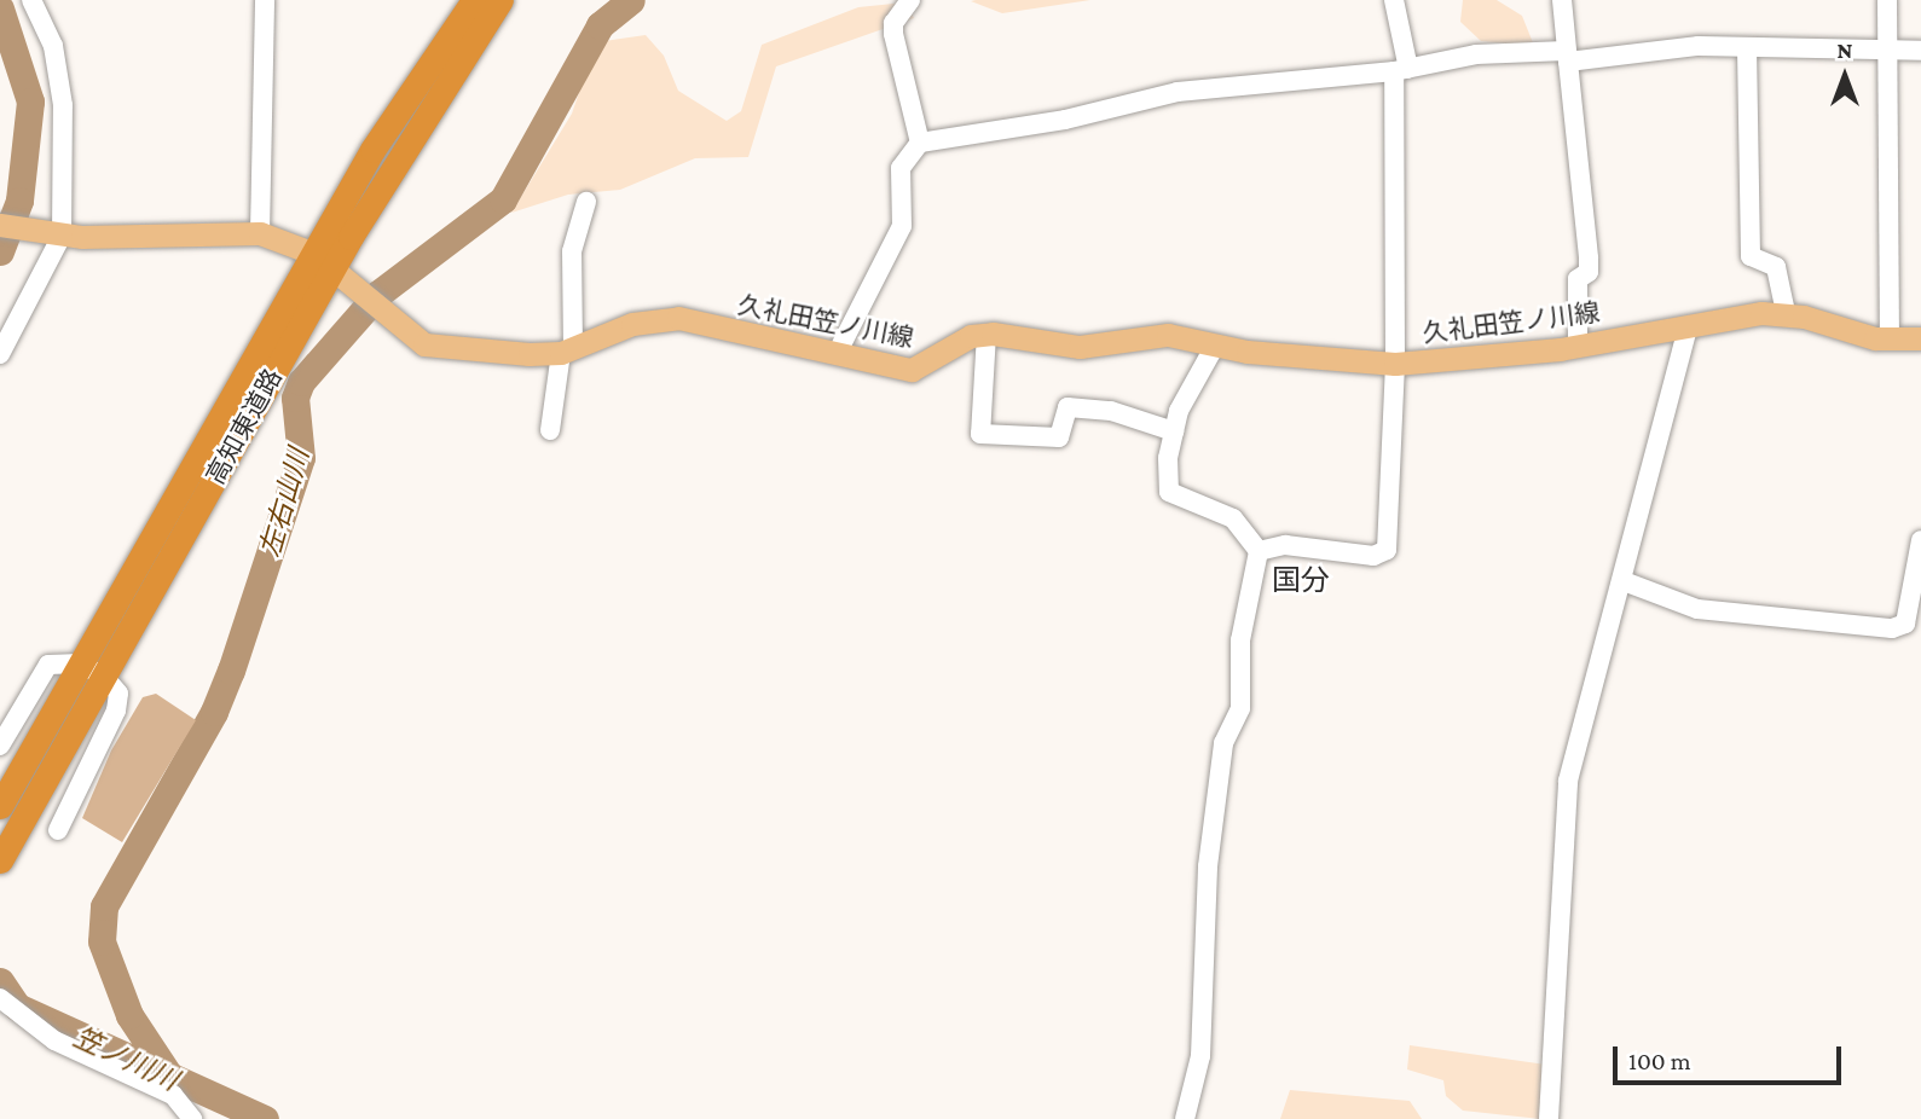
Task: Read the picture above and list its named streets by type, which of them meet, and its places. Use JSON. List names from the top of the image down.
{
  "streets": {
    "highway": ["高知東道路"],
    "main road": ["久礼田笠ノ川線"]
  },
  "crossings": [
    ["久礼田笠ノ川線", "高知東道路"]
  ],
  "districts": ["国分"],
  "water": ["左右山川", "笠ノ川川"],
  "scale_bar": "100 m",
  "north": "top"
}
